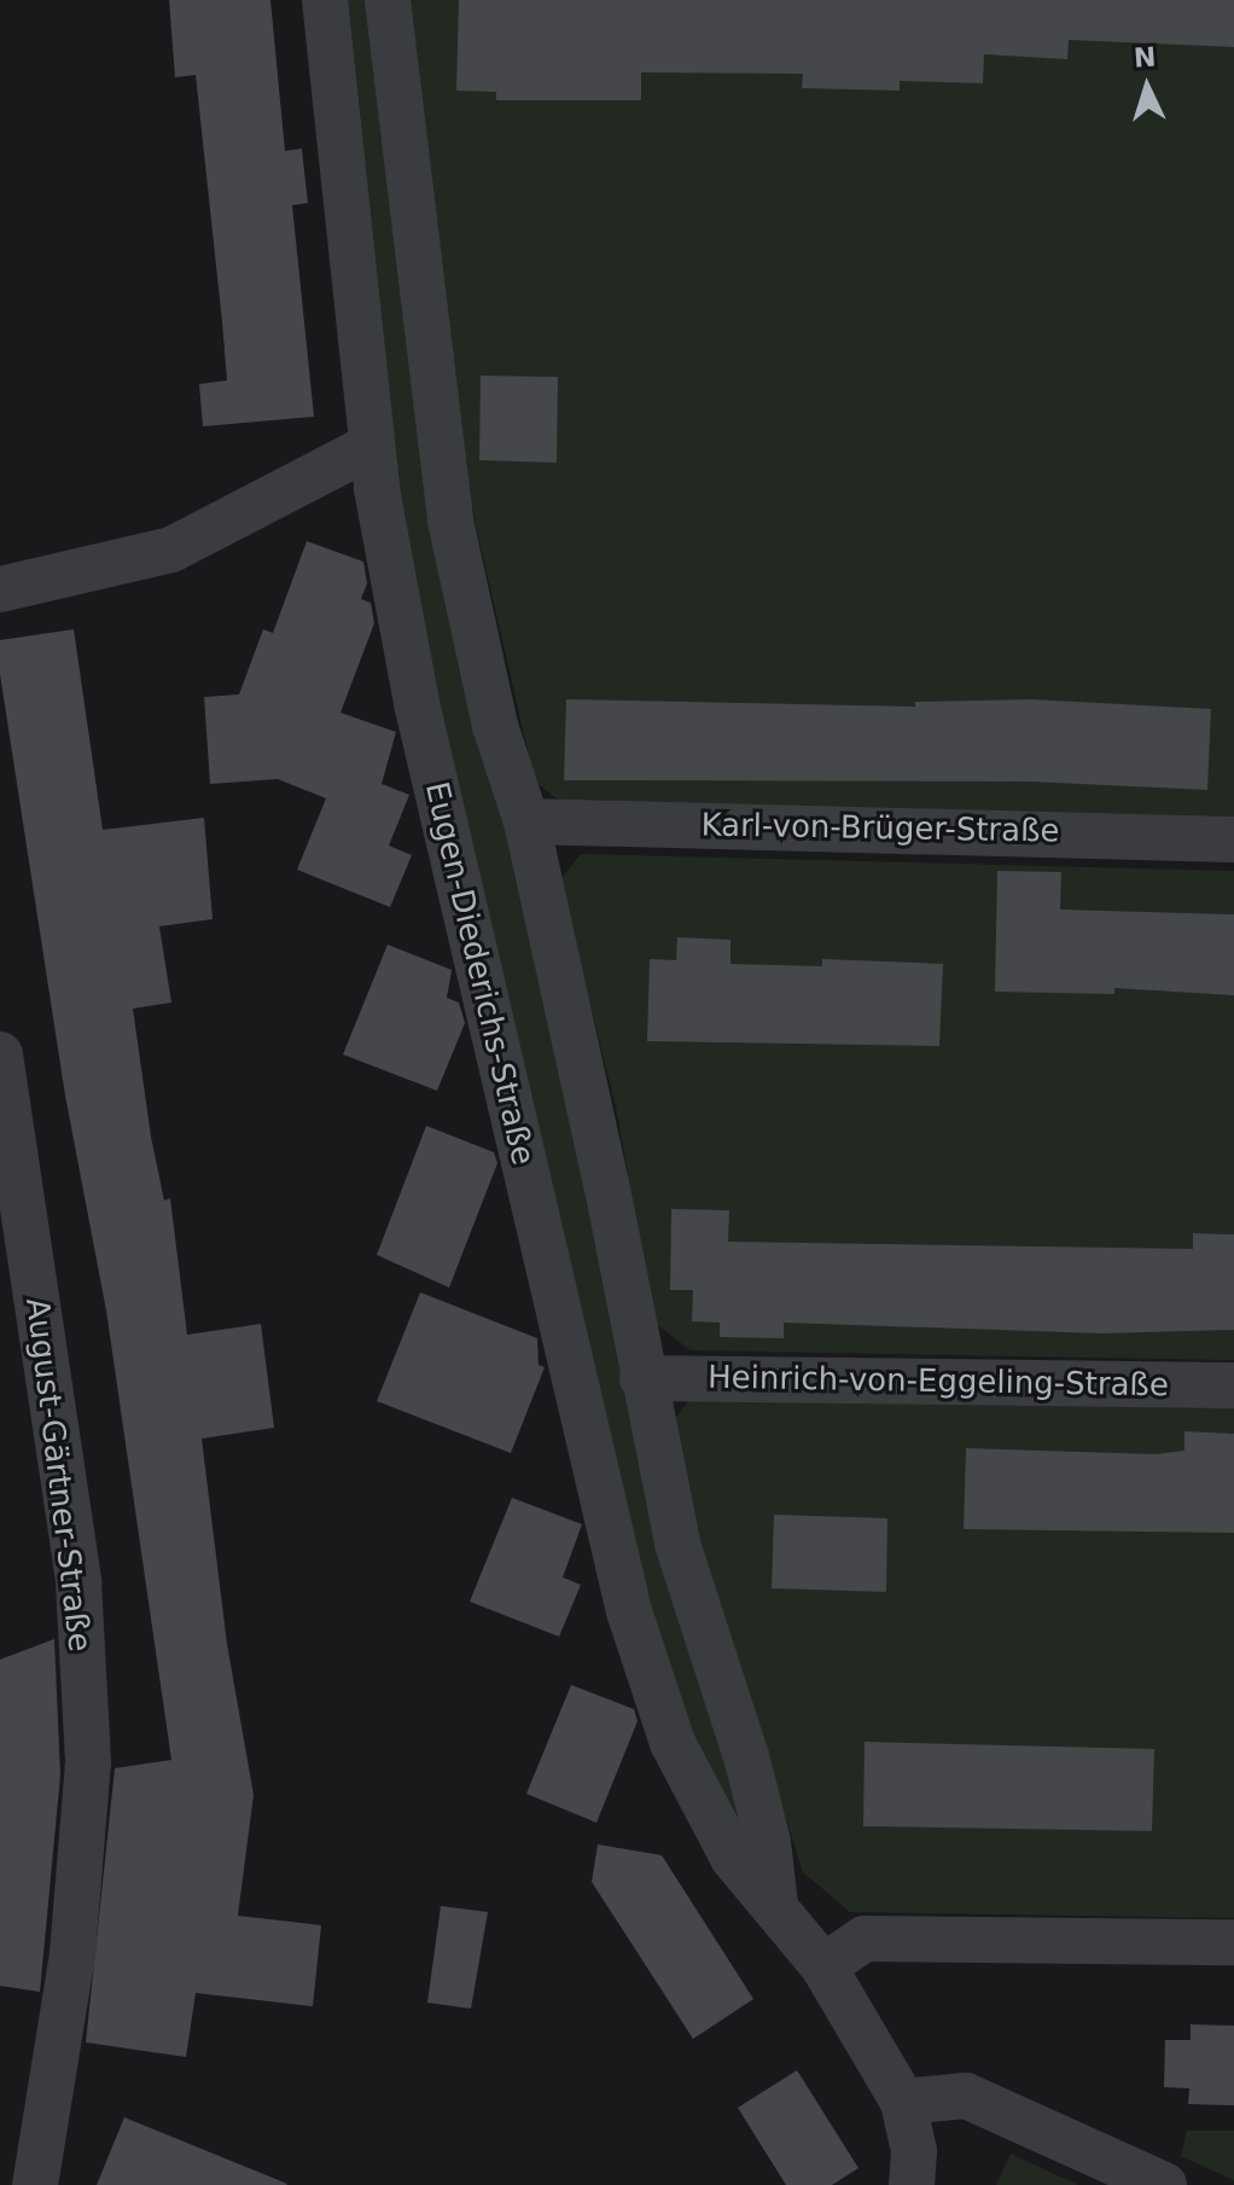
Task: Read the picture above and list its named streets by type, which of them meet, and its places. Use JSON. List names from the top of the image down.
{
  "streets": {
    "street": [
      "Karl-von-Brüger-Straße",
      "Eugen-Diederichs-Straße",
      "Heinrich-von-Eggeling-Straße",
      "August-Gärtner-Straße"
    ]
  },
  "north": "top"
}
